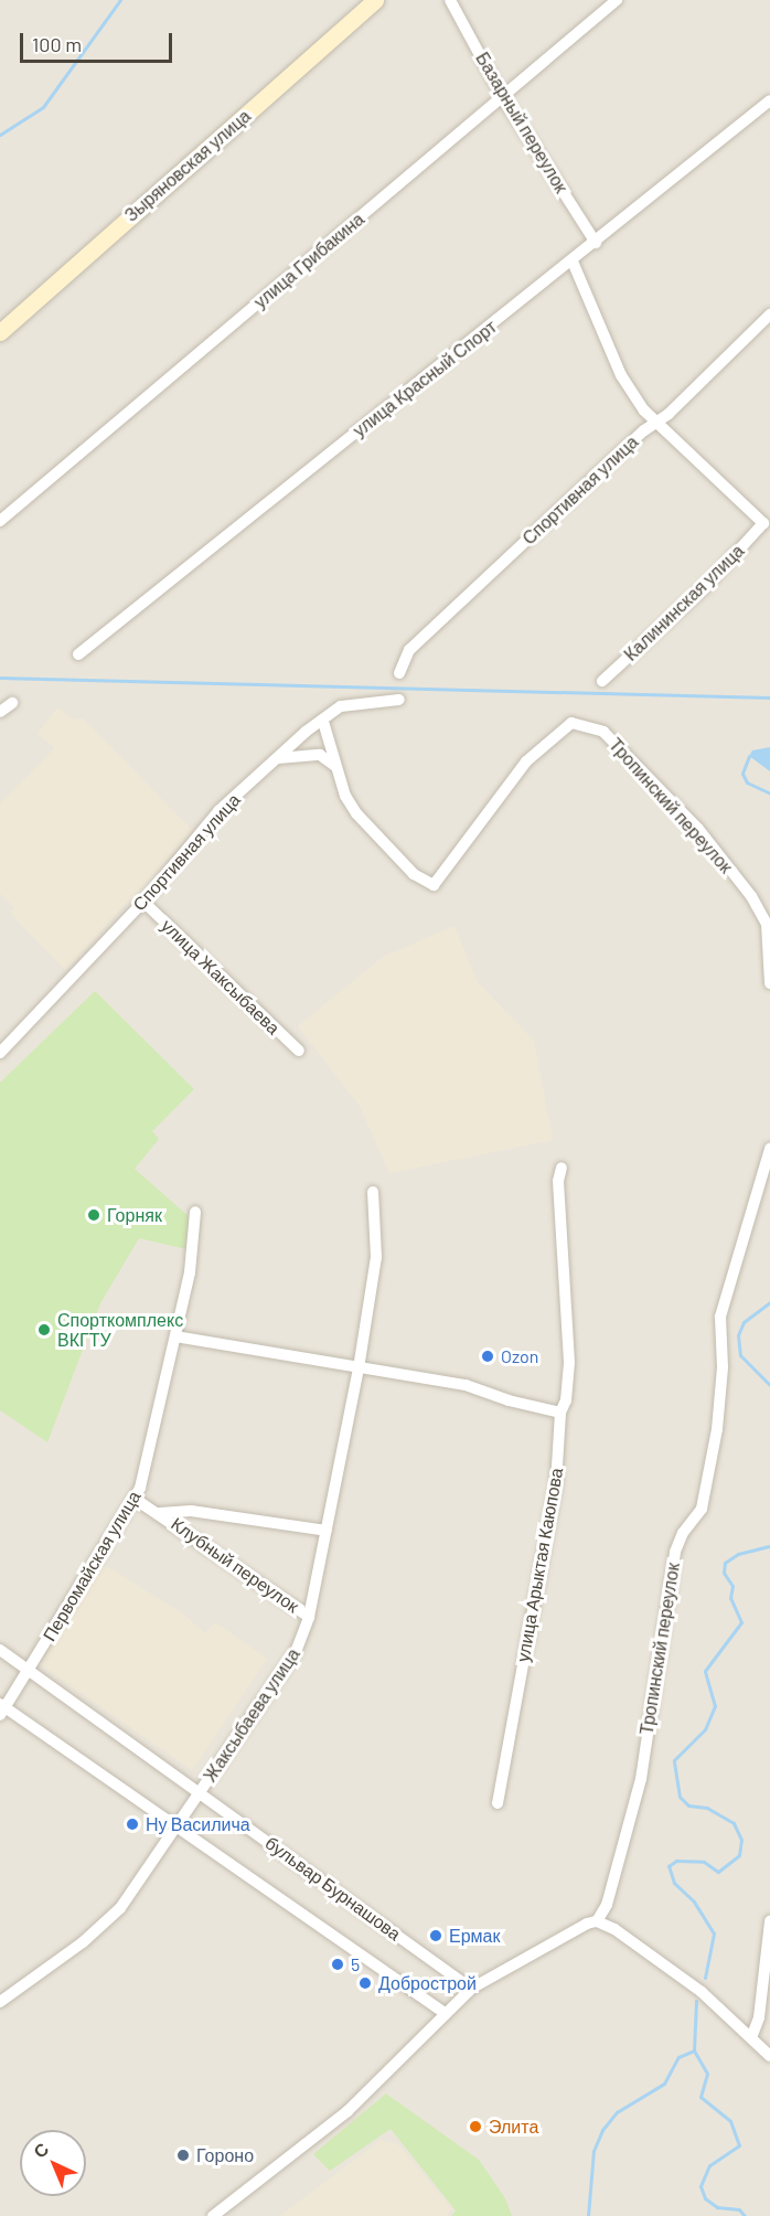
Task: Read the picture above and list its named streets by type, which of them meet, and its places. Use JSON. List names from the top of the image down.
{
  "streets": {
    "street": [
      "Базарный переулок",
      "Зыряновская улица",
      "улица Грибакина",
      "улица Красный Спорт",
      "Спортивная улица",
      "Калининская улица",
      "Тропинский переулок",
      "улица Жаксыбаева",
      "Клубный переулок",
      "улица Арыктая Каюпова",
      "Первомайская улица",
      "Жаксыбаева улица",
      "бульвар Бурнашова"
    ]
  },
  "crossings": [
    ["Базарный переулок", "улица Грибакина"],
    ["Базарный переулок", "улица Красный Спорт"],
    ["Спортивная улица", "Калининская улица"],
    ["Спортивная улица", "улица Жаксыбаева"],
    ["Клубный переулок", "Первомайская улица"],
    ["Клубный переулок", "Жаксыбаева улица"],
    ["Первомайская улица", "бульвар Бурнашова"],
    ["Жаксыбаева улица", "бульвар Бурнашова"]
  ],
  "places": [
    "Горняк",
    "Спорткомплекс ВКГТУ",
    "Ozon",
    "Ну Василича",
    "Ермак",
    "5",
    "Добрострой",
    "Элита",
    "Гороно"
  ],
  "scale_bar": "100 m",
  "north": "top left"
}
